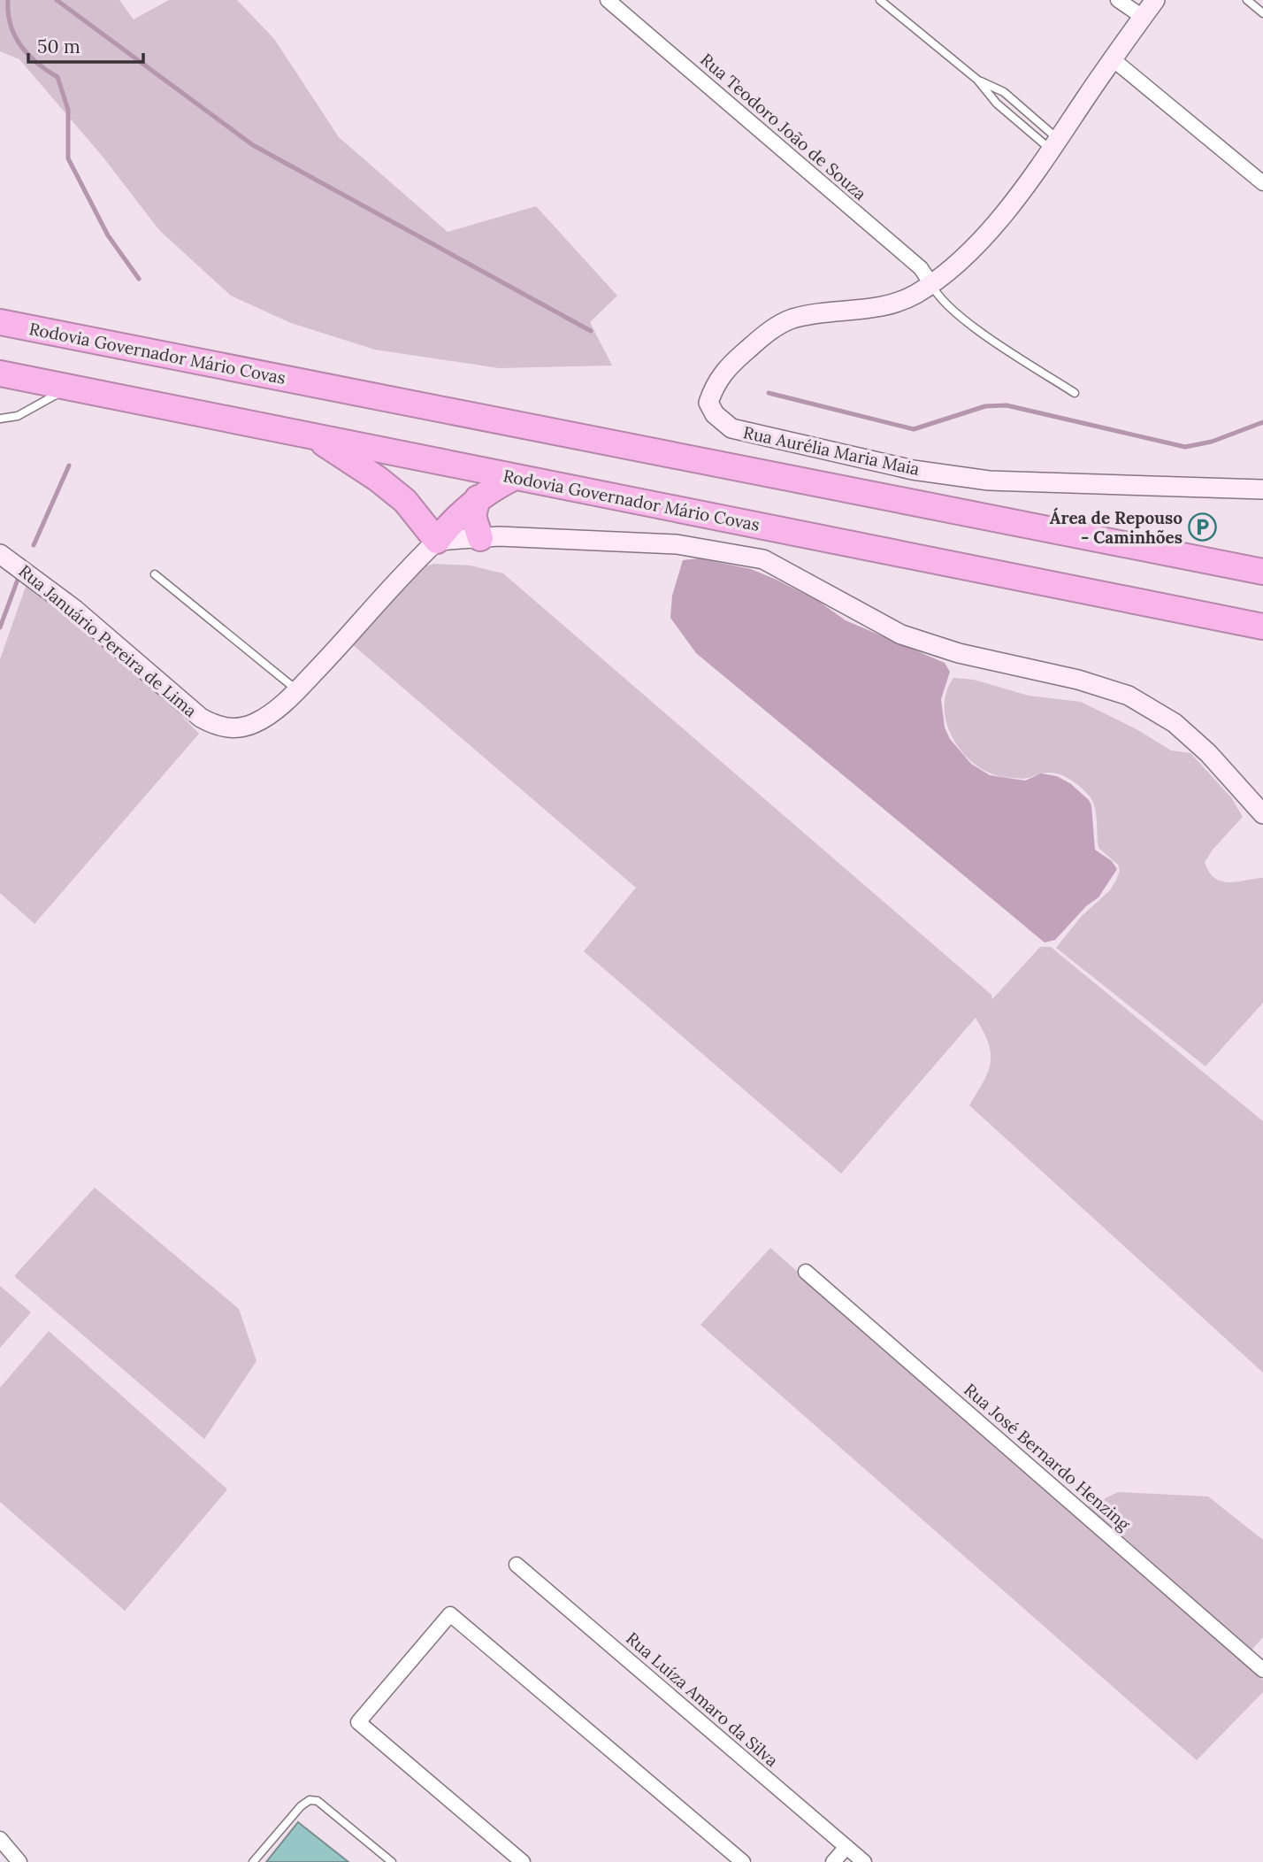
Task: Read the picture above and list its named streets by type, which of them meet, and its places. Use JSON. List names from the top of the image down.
{
  "streets": {
    "highway": ["Rodovia Governador Mário Covas"],
    "street": [
      "Rua Teodoro João de Souza",
      "Rua Aurélia Maria Maia",
      "Rua Januário Pereira de Lima",
      "Rua José Bernardo Henzing",
      "Rua Luíza Amaro da Silva"
    ]
  },
  "crossings": [
    ["Rua Teodoro João de Souza", "Rua Aurélia Maria Maia"]
  ],
  "places": {
    "parking": ["Área de Repouso - Caminhões"]
  },
  "scale_bar": "50 m"
}
